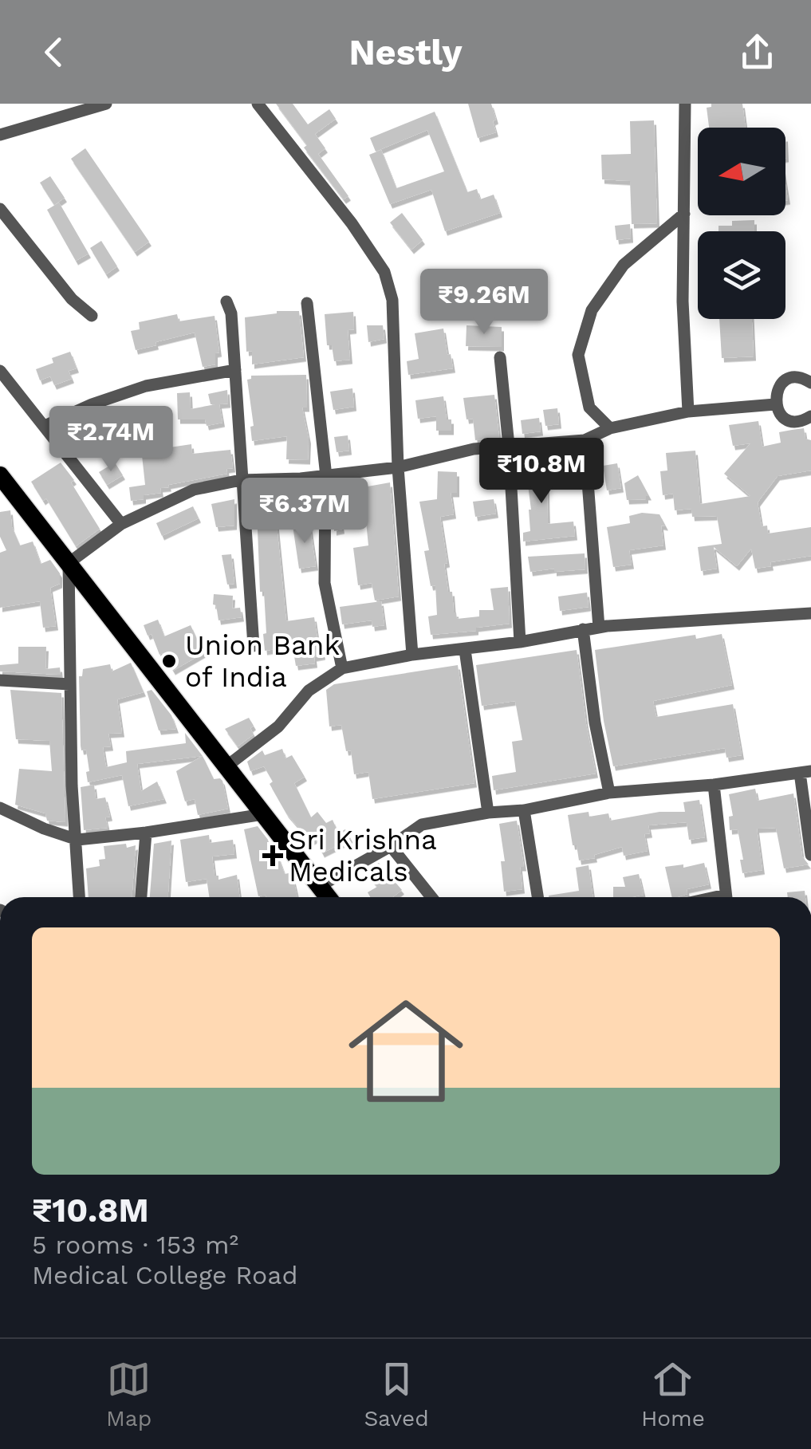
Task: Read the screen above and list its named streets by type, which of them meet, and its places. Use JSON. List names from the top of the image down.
{
  "places": {
    "other": ["Union Bank of India"],
    "health": ["Sri Krishna Medicals"]
  },
  "north": "left",
  "page": {
    "header": "Nestly",
    "price": [
      "₹9.26M",
      "₹2.74M",
      "₹10.8M",
      "₹6.37M"
    ],
    "list": [
      {
        "name": "₹10.8M",
        "note": "5 rooms · 153 m² · Medical College Road"
      }
    ],
    "tabs": ["Map", "Saved", "Home"]
  }
}
